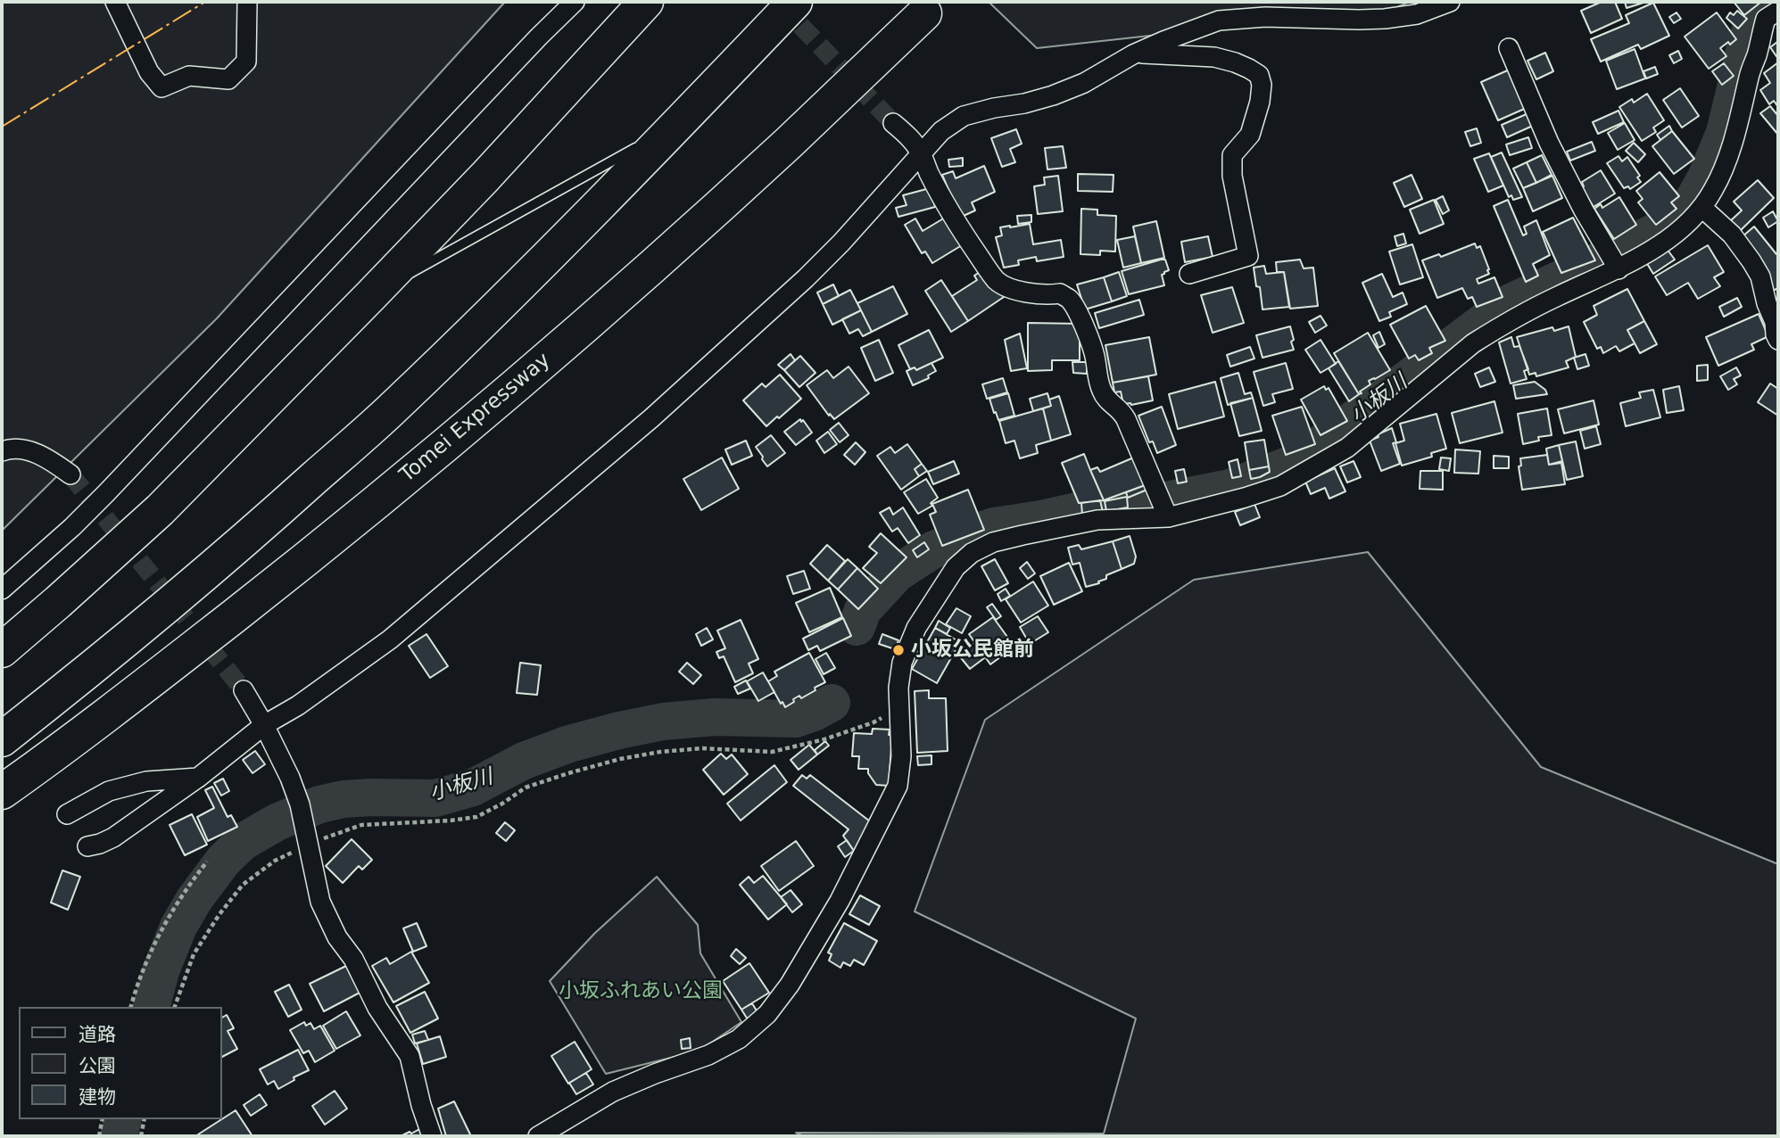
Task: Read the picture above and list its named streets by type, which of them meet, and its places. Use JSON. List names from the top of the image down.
{
  "streets": {
    "highway": ["Tomei Expressway"]
  },
  "water": ["小板川"],
  "parks": ["小坂ふれあい公園"],
  "places": ["小坂公民館前"],
  "legend": ["道路", "公園", "建物"]
}
